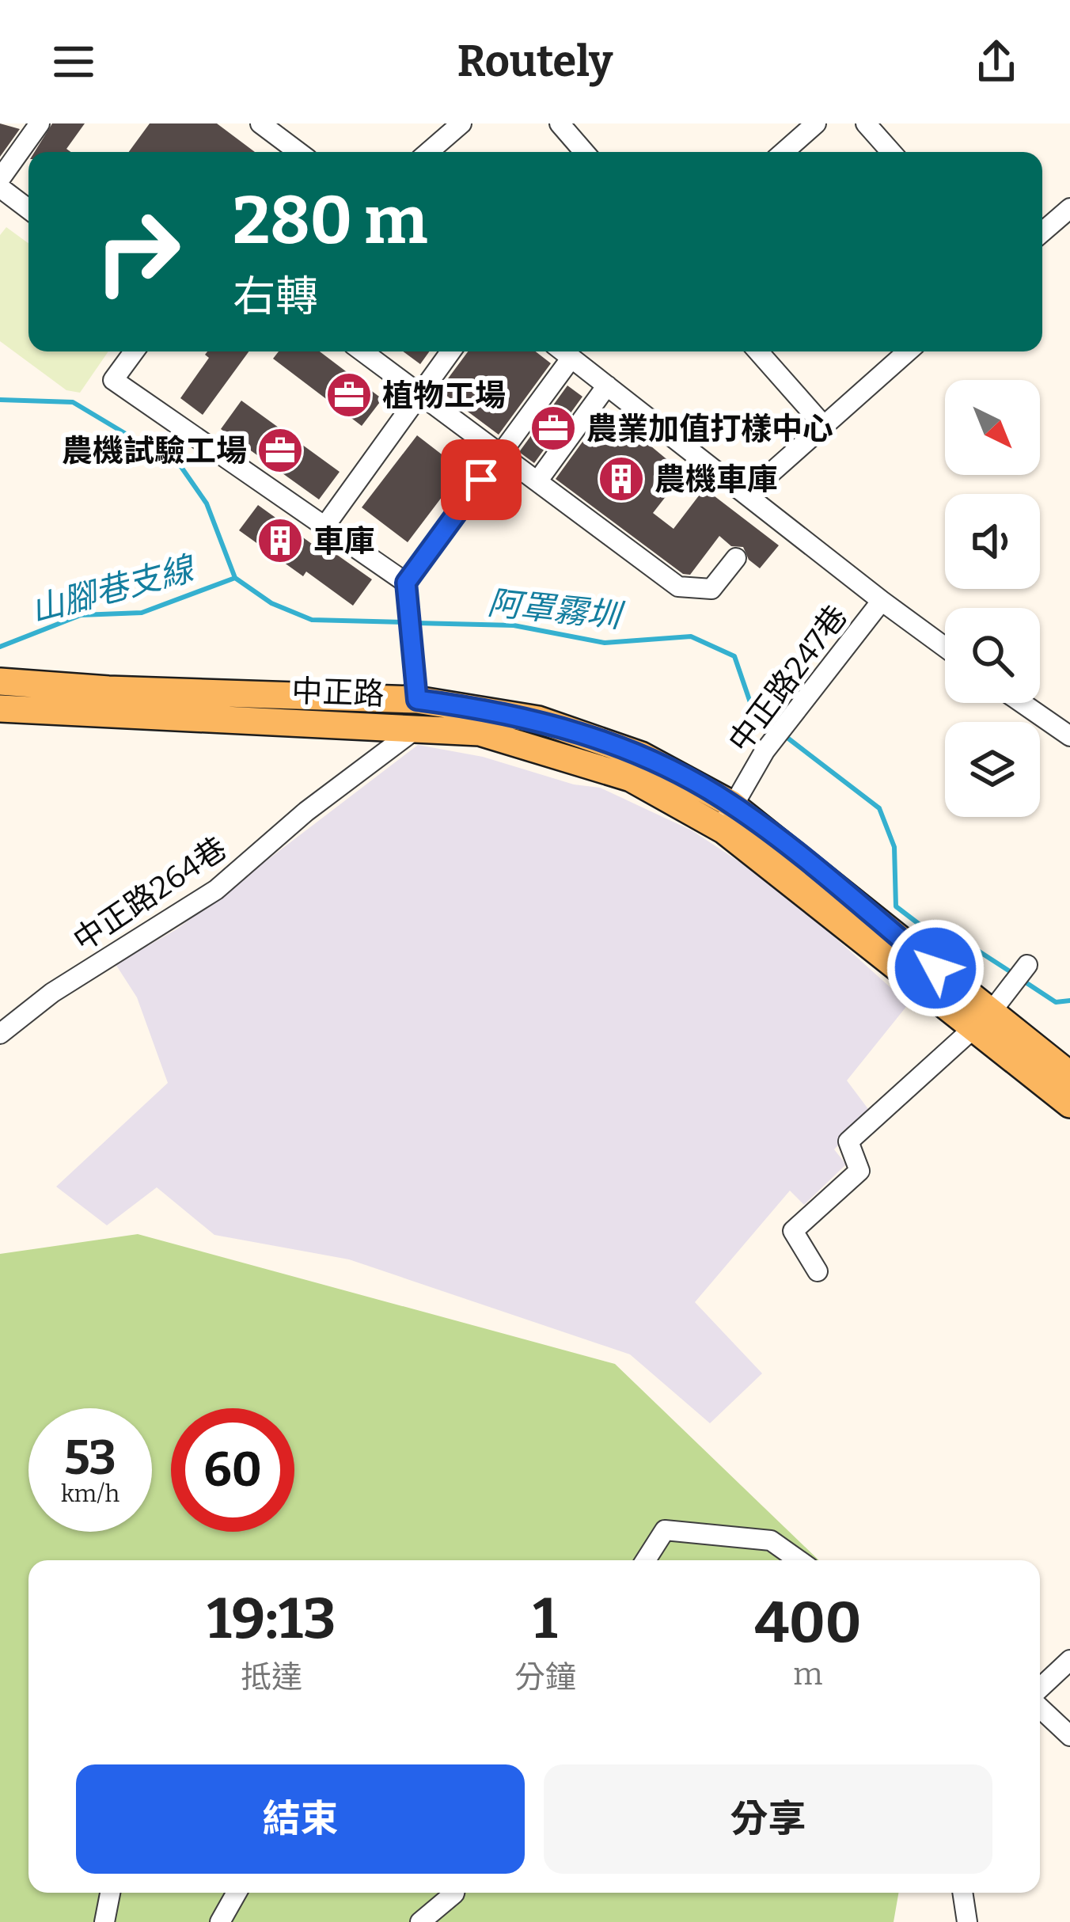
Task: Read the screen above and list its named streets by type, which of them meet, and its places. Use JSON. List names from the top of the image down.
{
  "streets": {
    "main road": ["中正路"],
    "street": ["中正路247巷", "中正路264巷"]
  },
  "crossings": [
    ["中正路247巷", "中正路"],
    ["中正路", "中正路264巷"]
  ],
  "water": ["山腳巷支線", "阿罩霧圳"],
  "places": {
    "office": ["植物工場", "農業加值打樣中心", "農機試驗工場"],
    "building": ["農機車庫", "車庫"]
  },
  "north": "bottom right",
  "page": {
    "header": "Routely",
    "turn": ["280 m", "右轉"],
    "speed": "53 km/h",
    "limit": "60",
    "eta": [
      "19:13",
      "抵達",
      "1",
      "分鐘",
      "400",
      "m"
    ],
    "buttons": ["結束", "分享"]
  }
}
